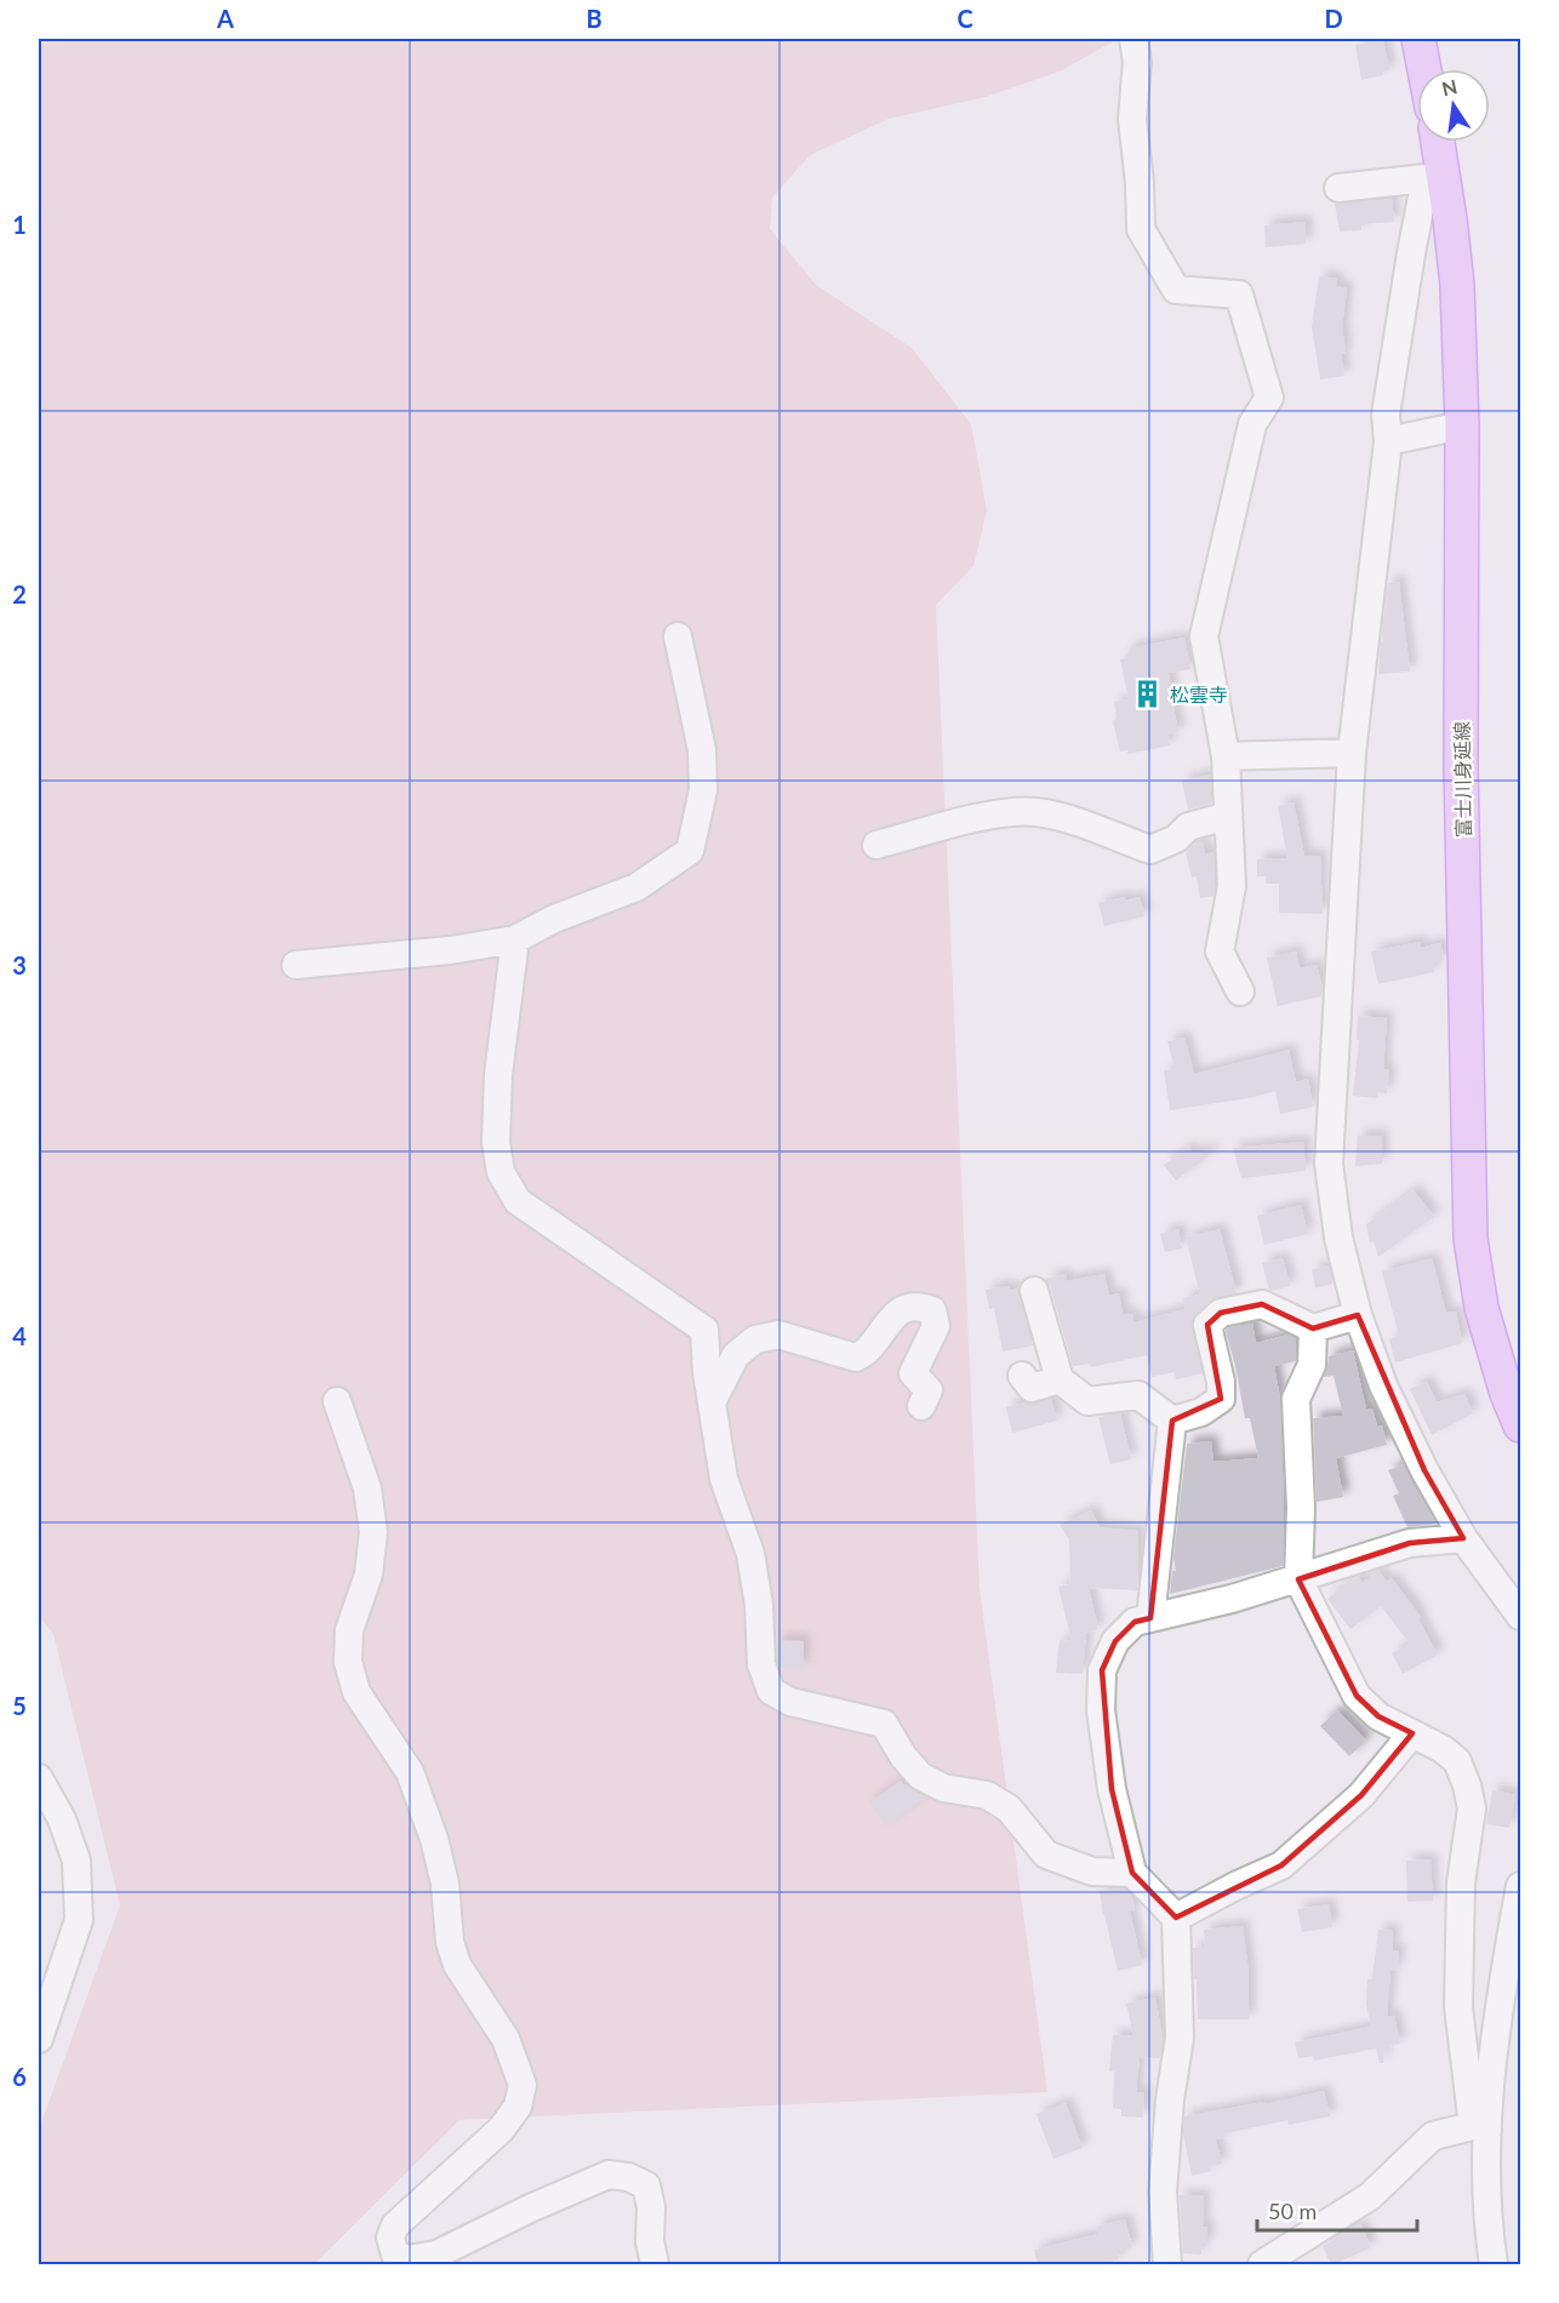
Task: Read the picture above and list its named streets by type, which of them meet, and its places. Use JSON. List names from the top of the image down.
{
  "streets": {
    "main road": ["富士川身延線"]
  },
  "places": {
    "building": ["松雲寺"]
  },
  "scale_bar": "50 m",
  "north": "top",
  "grid": {
    "columns": [
      "A",
      "B",
      "C",
      "D"
    ],
    "rows": [
      "1",
      "2",
      "3",
      "4",
      "5",
      "6"
    ]
  }
}
